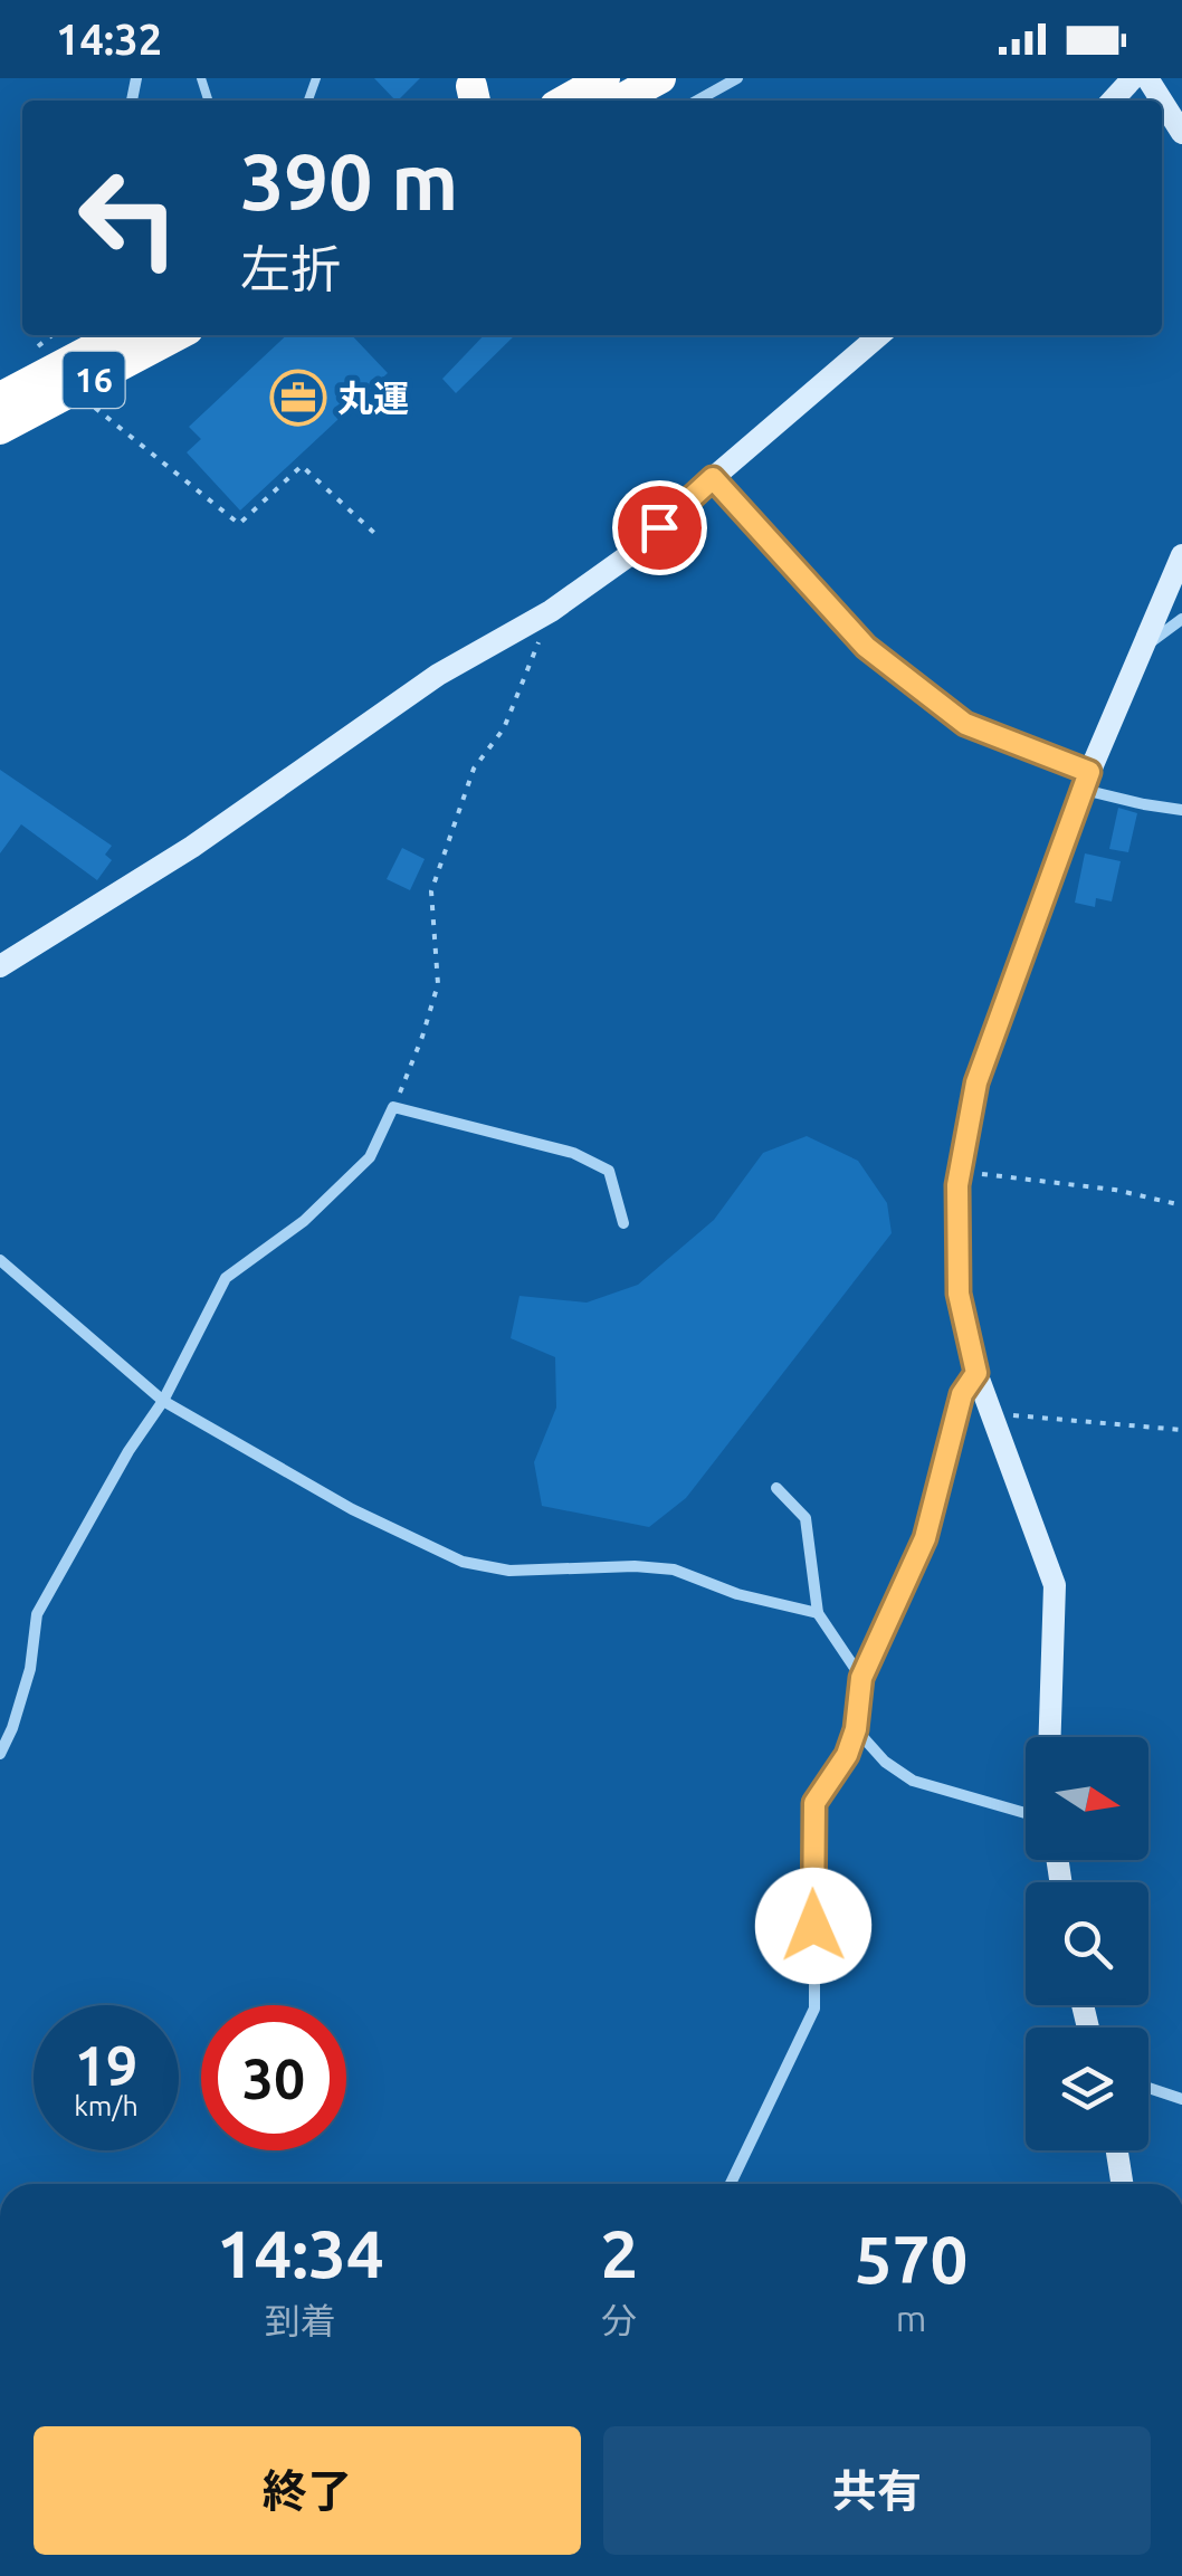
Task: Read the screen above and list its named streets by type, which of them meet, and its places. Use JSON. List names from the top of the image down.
{
  "streets": {
    "highway": ["16"]
  },
  "places": {
    "office": ["丸運"]
  },
  "north": "right",
  "page": {
    "status": "14:32",
    "turn": ["390 m", "左折"],
    "speed": "19 km/h",
    "limit": "30",
    "eta": [
      "14:34",
      "到着",
      "2",
      "分",
      "570",
      "m"
    ],
    "buttons": ["終了", "共有"]
  }
}
